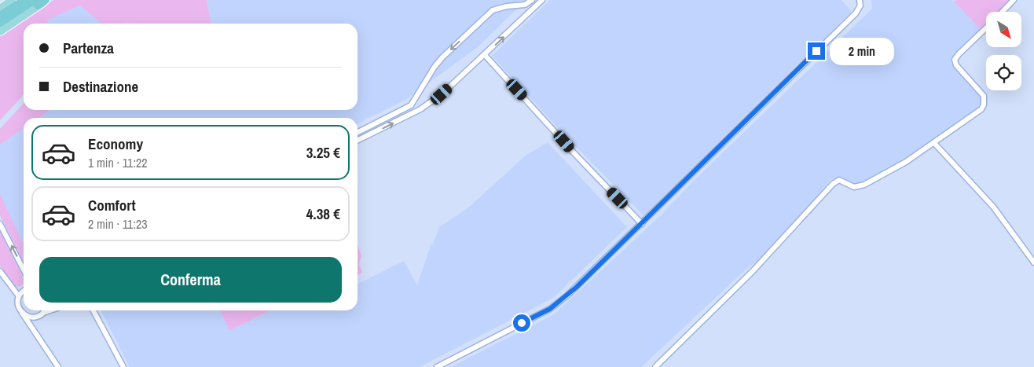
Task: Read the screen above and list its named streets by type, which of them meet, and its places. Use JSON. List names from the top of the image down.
{
  "north": "bottom right",
  "page": {
    "banner": ["Partenza", "Destinazione"],
    "bubble": "2 min",
    "list": [
      {
        "name": "Economy",
        "note": "1 min · 11:22",
        "value": "3.25 €"
      },
      {
        "name": "Comfort",
        "note": "2 min · 11:23",
        "value": "4.38 €"
      }
    ],
    "buttons": "Conferma"
  }
}
